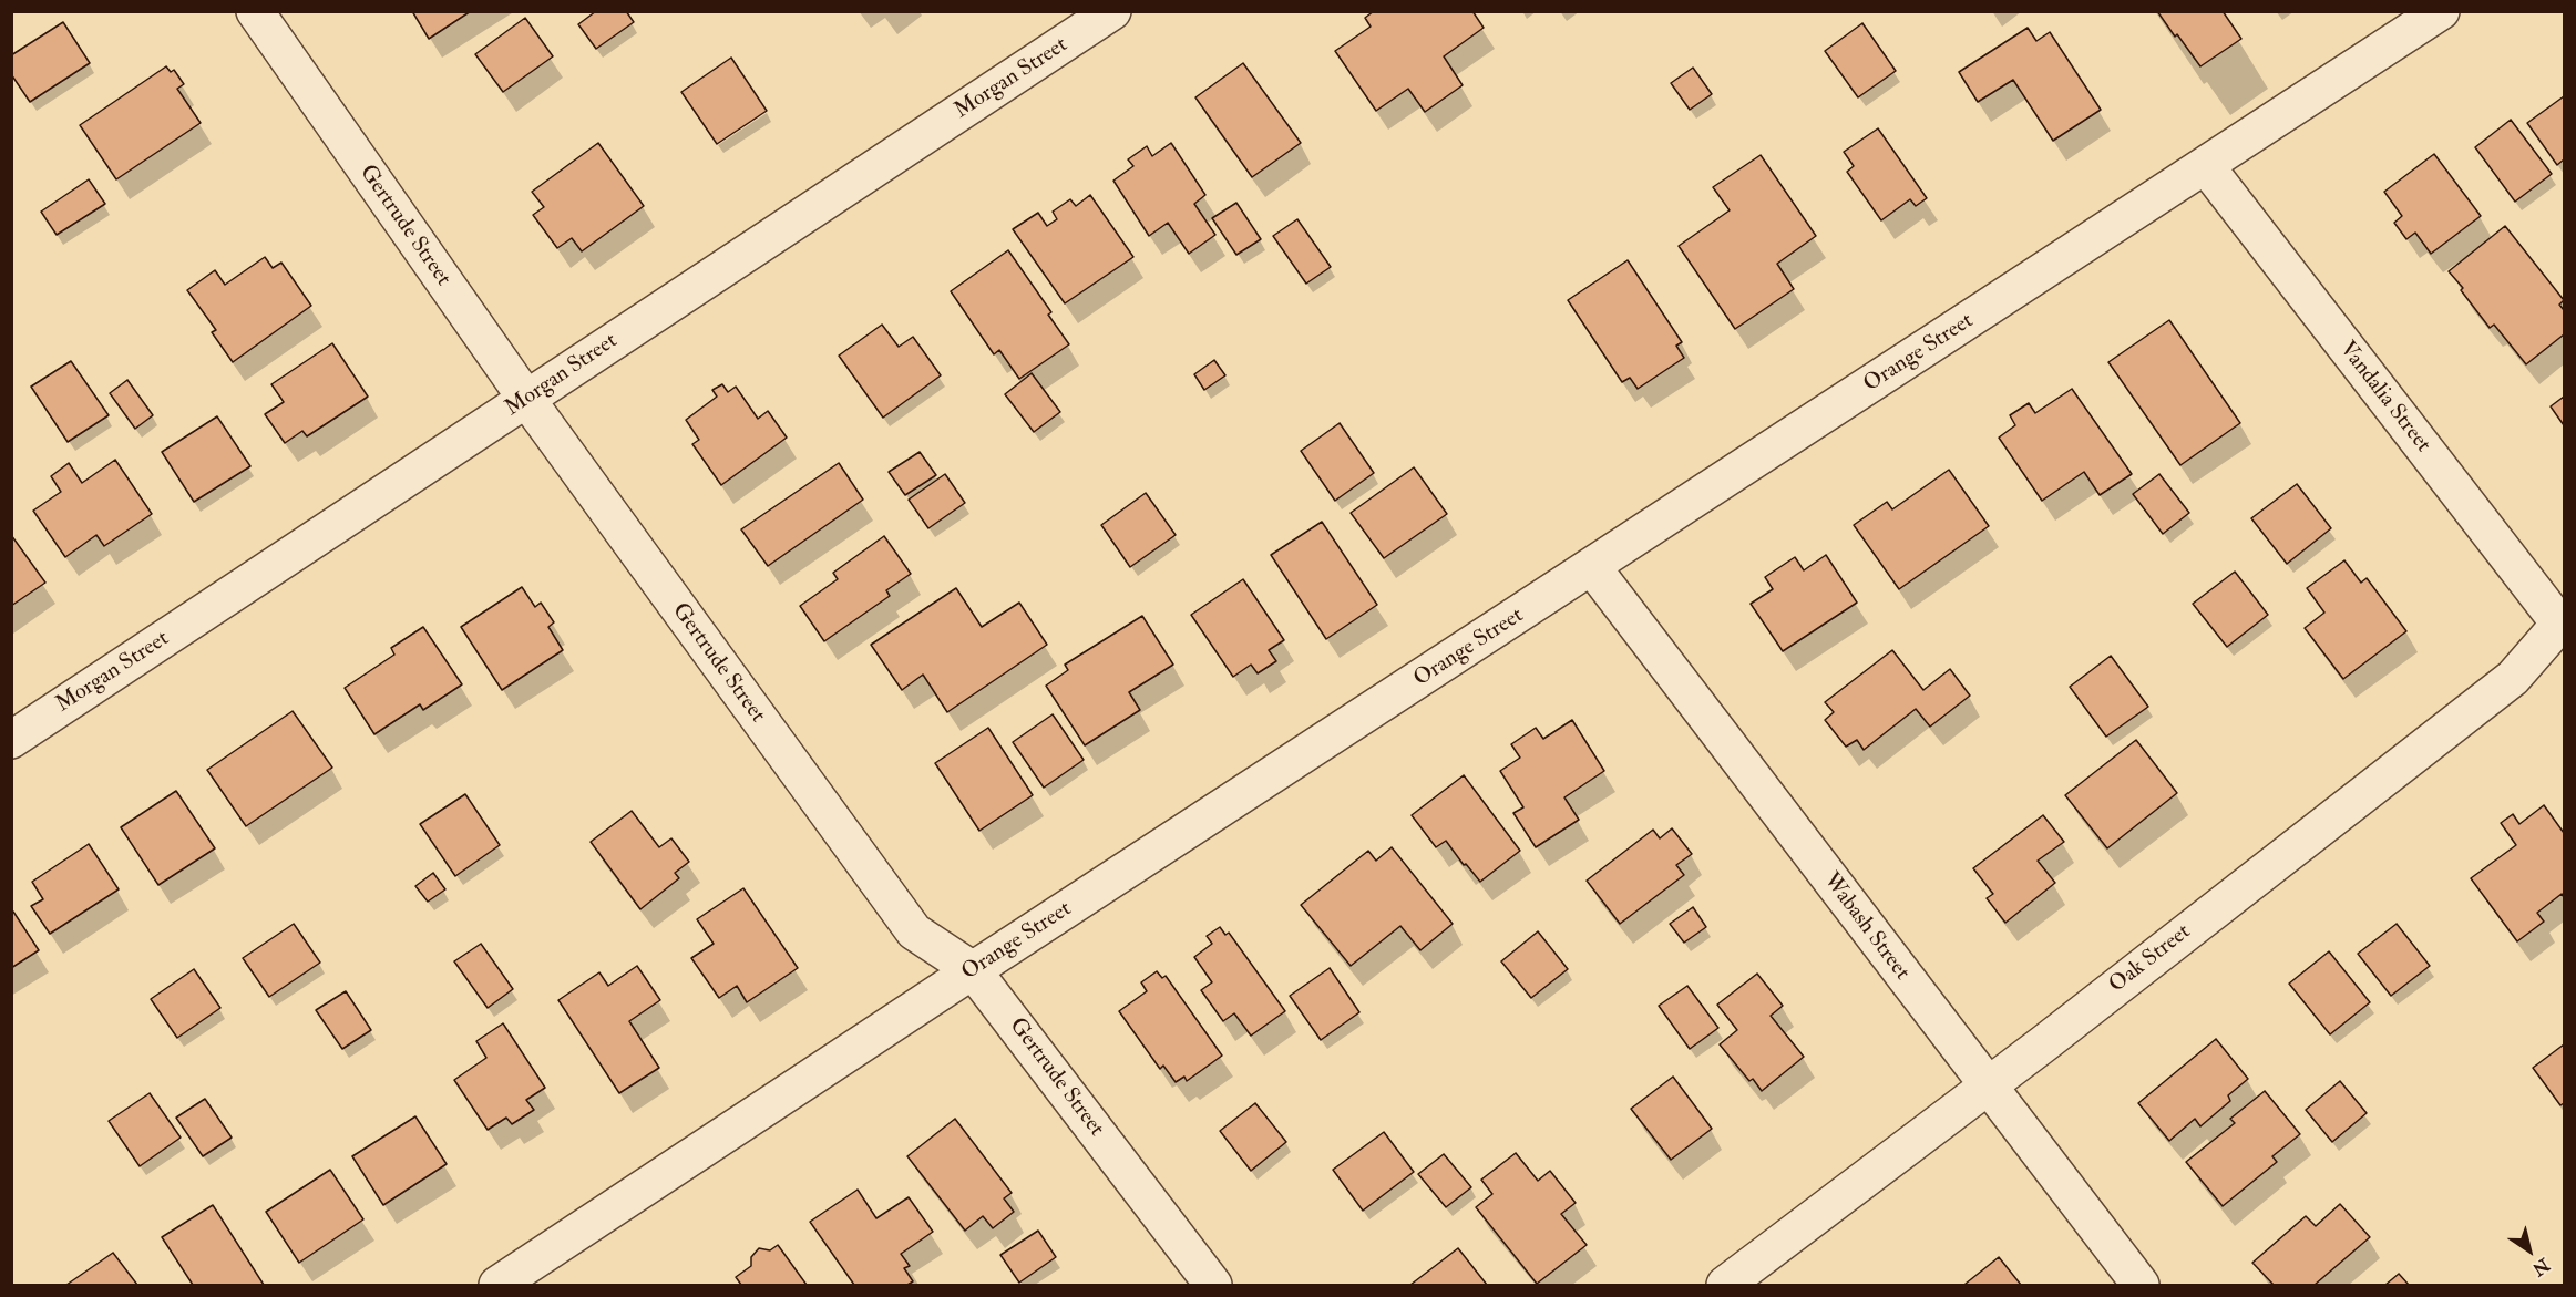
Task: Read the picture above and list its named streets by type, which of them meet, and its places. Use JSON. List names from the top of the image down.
{
  "streets": {
    "street": [
      "Morgan Street",
      "Gertrude Street",
      "Orange Street",
      "Vandalia Street",
      "Wabash Street",
      "Oak Street"
    ]
  },
  "crossings": [
    ["Morgan Street", "Gertrude Street"],
    ["Gertrude Street", "Orange Street"],
    ["Orange Street", "Vandalia Street"],
    ["Orange Street", "Wabash Street"],
    ["Vandalia Street", "Oak Street"],
    ["Wabash Street", "Oak Street"]
  ],
  "north": "bottom right"
}
